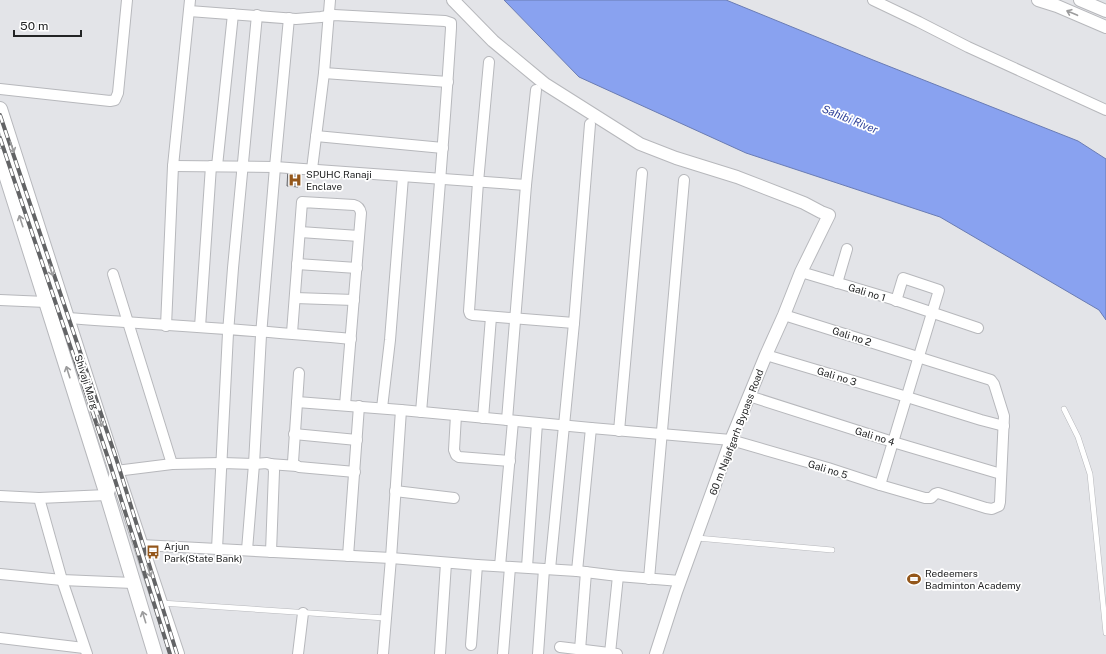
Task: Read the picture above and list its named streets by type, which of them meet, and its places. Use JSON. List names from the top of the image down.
{
  "streets": {
    "main road": ["Shivaji Marg"],
    "street": [
      "Gali no 1",
      "Gali no 2",
      "Gali no 3",
      "60 m Najafgarh Bypass Road",
      "Gali no 4",
      "Gali no 5"
    ]
  },
  "crossings": [
    ["Gali no 1", "60 m Najafgarh Bypass Road"],
    ["Gali no 2", "Gali no 3"],
    ["Gali no 2", "60 m Najafgarh Bypass Road"],
    ["Gali no 3", "60 m Najafgarh Bypass Road"],
    ["60 m Najafgarh Bypass Road", "Gali no 4"],
    ["60 m Najafgarh Bypass Road", "Gali no 5"],
    ["Gali no 4", "Gali no 5"]
  ],
  "water": ["Sahibi River"],
  "places": {
    "hospital": ["SPUHC Ranaji Enclave"],
    "bus stop": ["Arjun Park(State Bank)"],
    "sports": ["Redeemers Badminton Academy"]
  },
  "scale_bar": "50 m"
}
